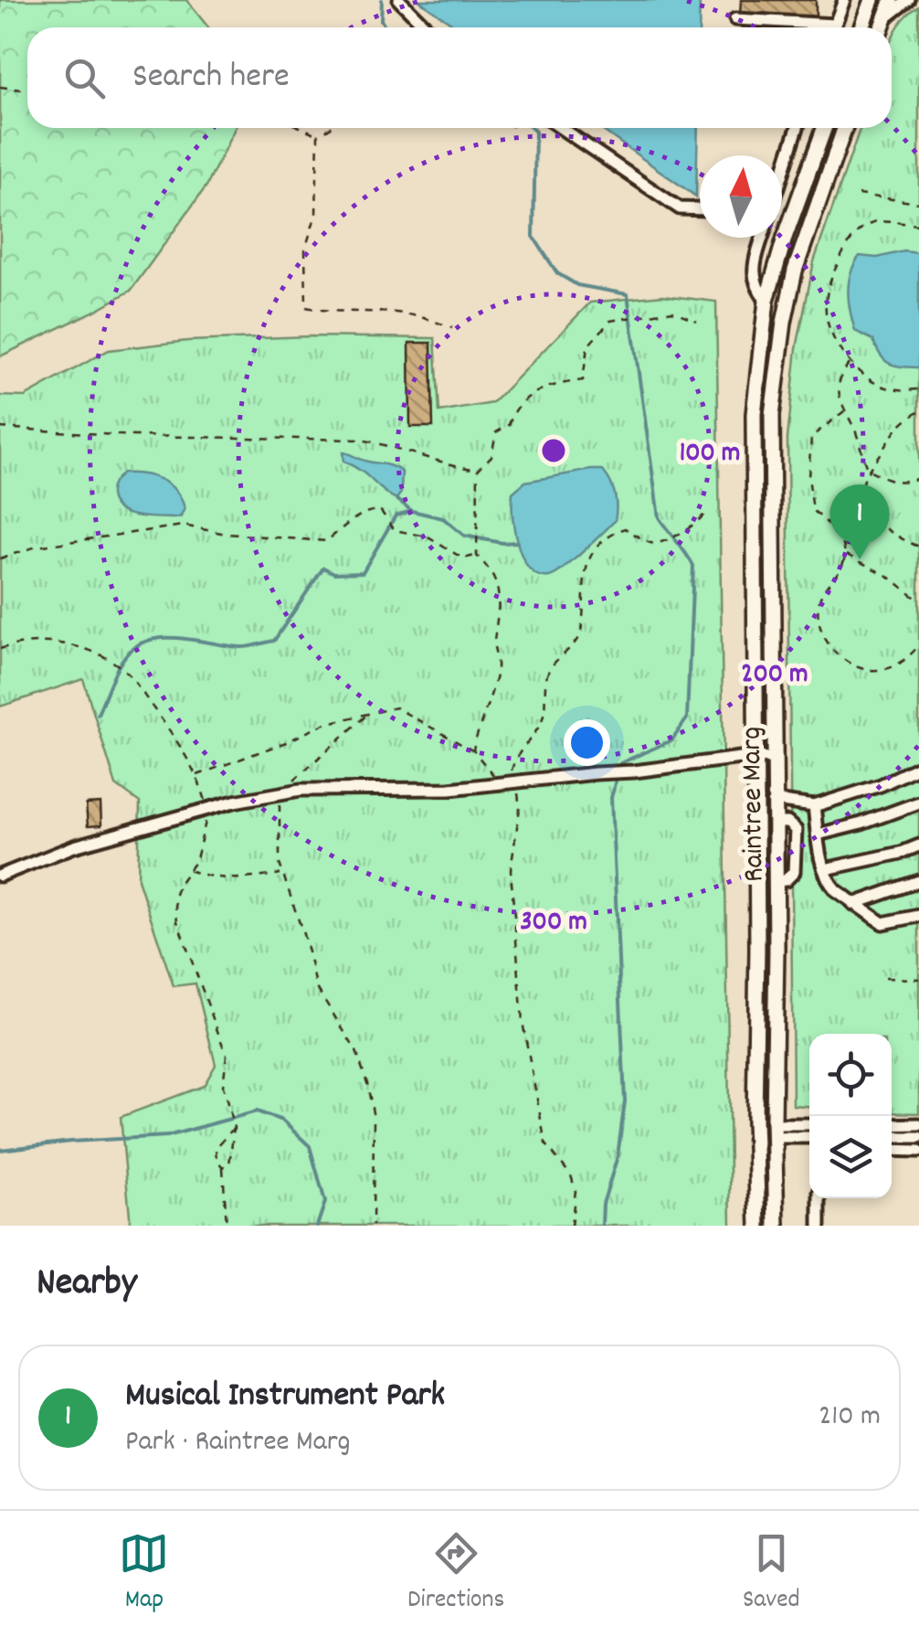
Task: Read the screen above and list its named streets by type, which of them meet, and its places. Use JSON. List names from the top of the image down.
{
  "streets": {
    "main road": ["Raintree Marg"]
  },
  "north": "top",
  "page": {
    "search": "Search here",
    "pins": "1",
    "heading": "Nearby",
    "list": [
      {
        "mark": "1",
        "name": "Musical Instrument Park",
        "note": "Park · Raintree Marg",
        "value": "210 m"
      }
    ],
    "nav": ["Map", "Directions", "Saved"]
  },
  "rings": ["100 m", "200 m", "300 m"]
}
